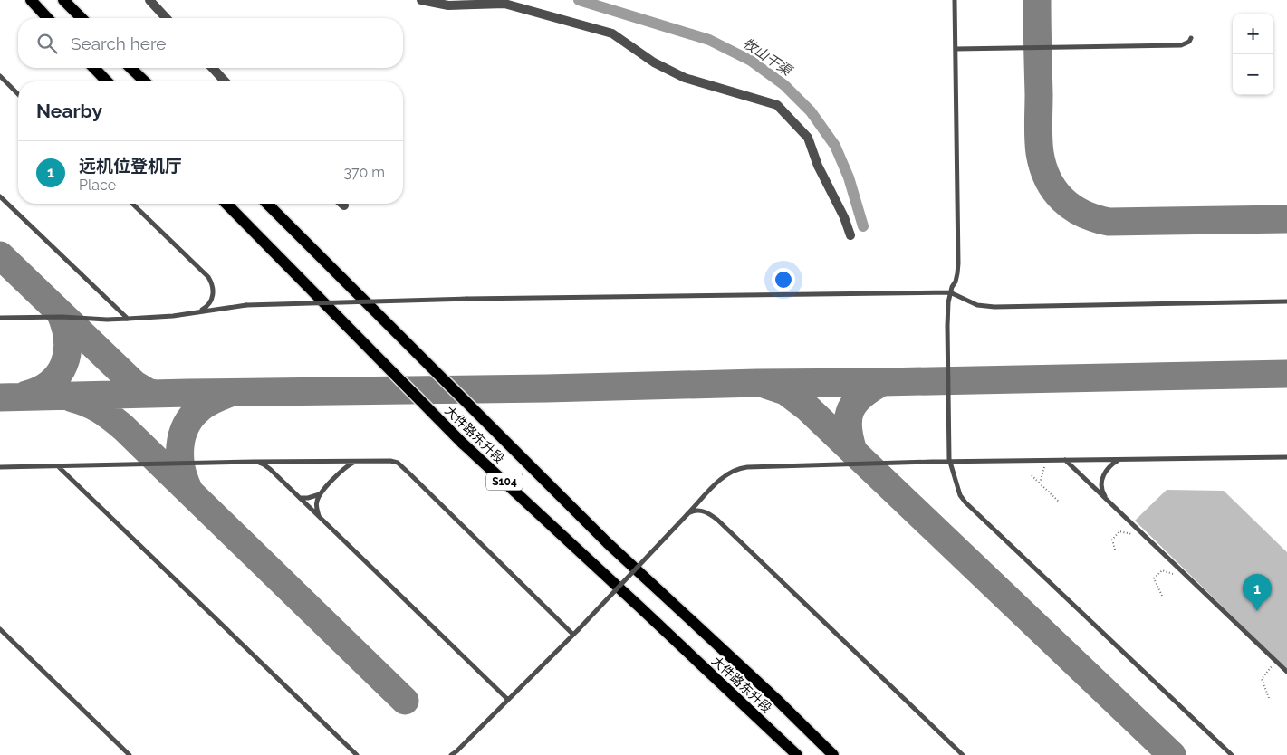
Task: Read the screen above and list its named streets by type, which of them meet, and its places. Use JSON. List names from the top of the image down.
{
  "streets": {
    "main road": ["大件路东升段", "S104"]
  },
  "water": ["牧山干渠"],
  "page": {
    "map_buttons": ["+", "−"],
    "search": "Search here",
    "heading": "Nearby",
    "list": [
      {
        "mark": "1",
        "name": "远机位登机厅",
        "note": "Place",
        "value": "370 m"
      }
    ],
    "pins": "1"
  }
}
